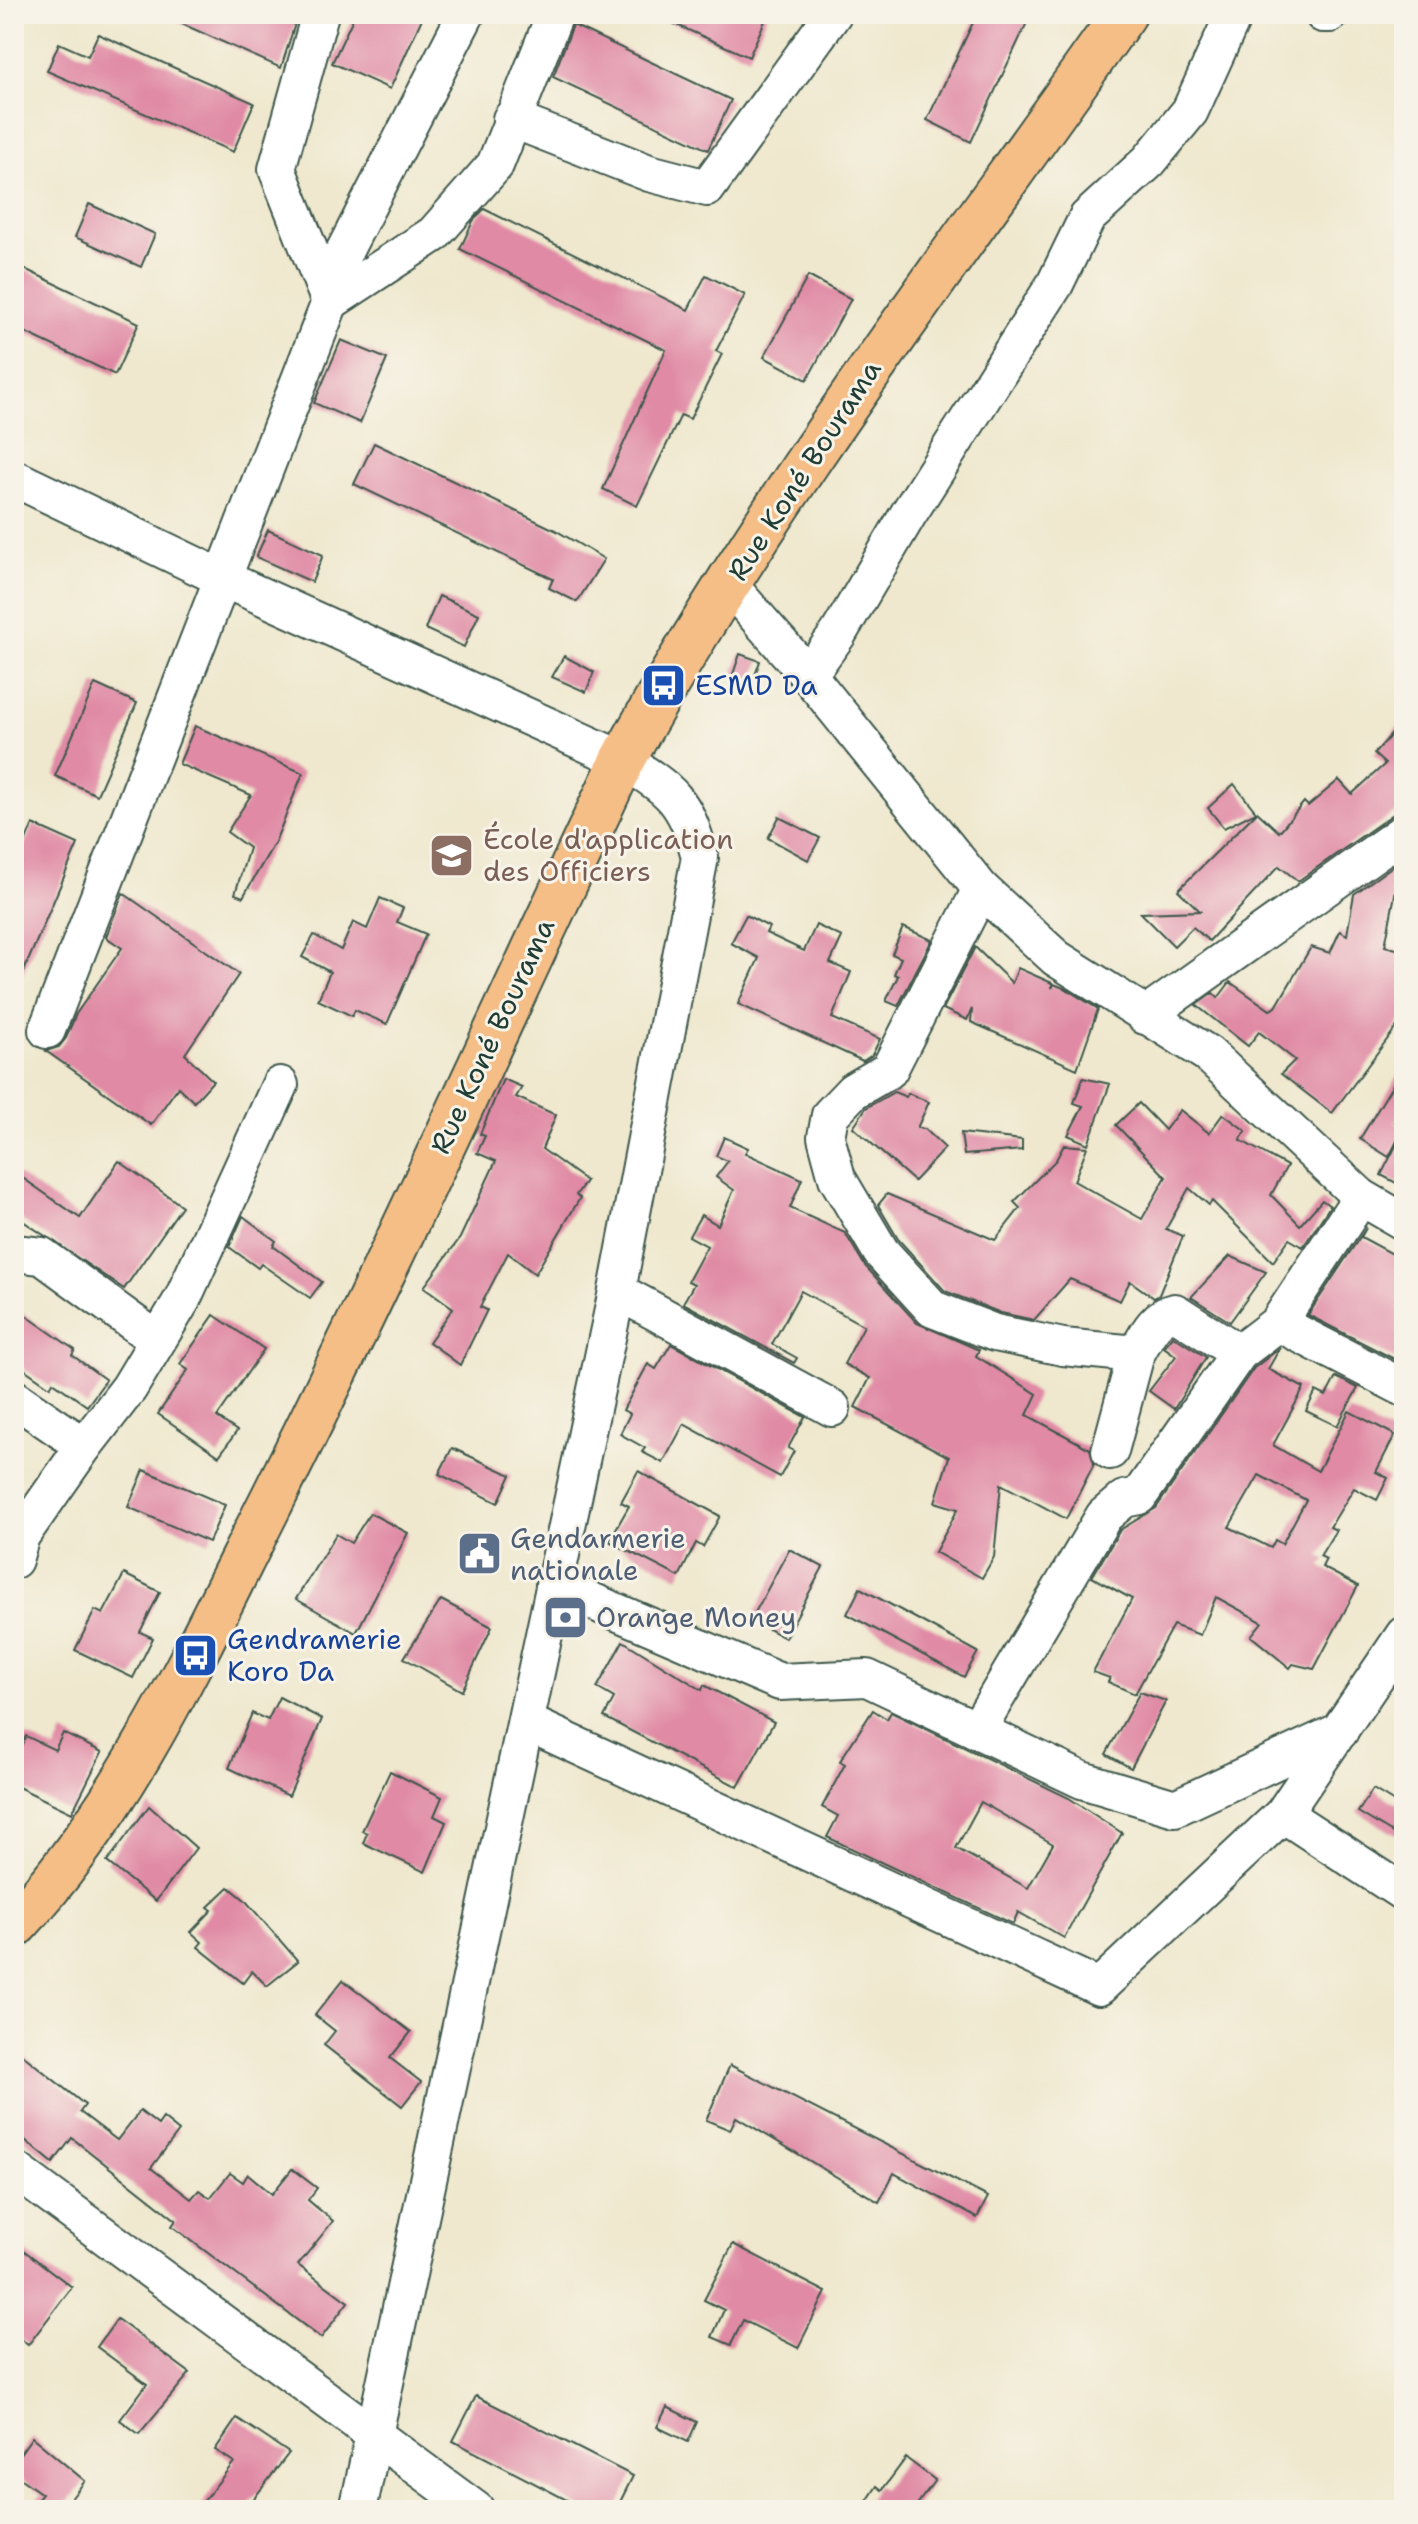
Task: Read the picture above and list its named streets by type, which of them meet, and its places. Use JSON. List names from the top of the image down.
{
  "streets": {
    "highway": ["Rue Koné Bourama"]
  },
  "places": {
    "bus stop": ["ESMD Da", "Gendramerie Koro Da"],
    "school or university": ["École d'application des Officiers"],
    "public building": ["Gendarmerie nationale"],
    "bank": ["Orange Money"]
  }
}
